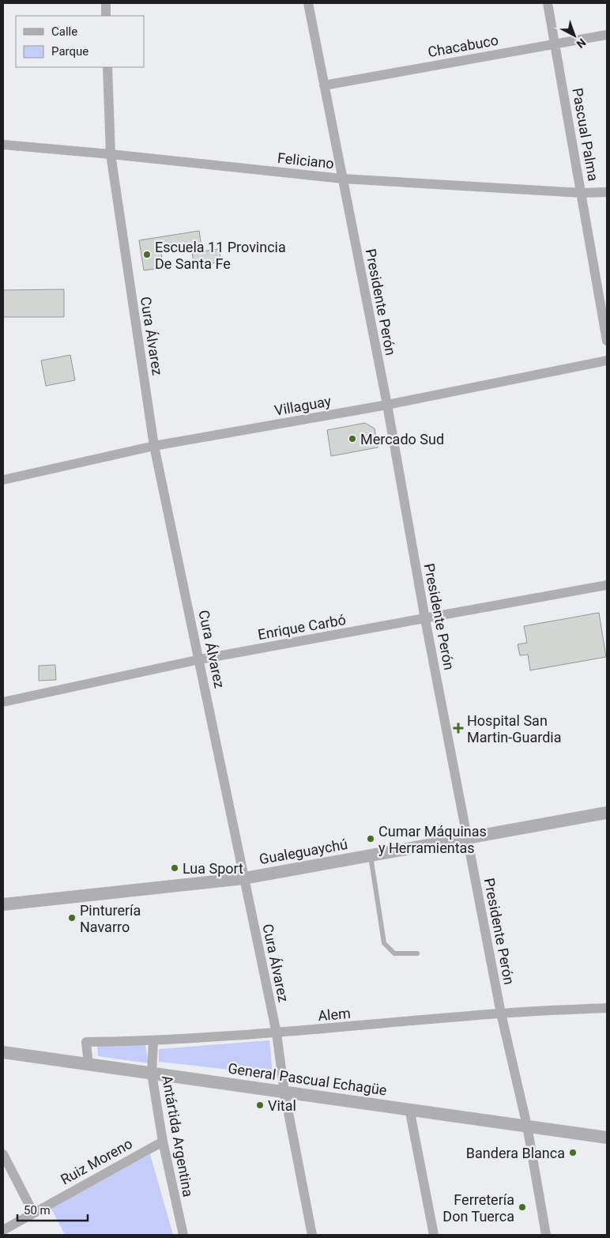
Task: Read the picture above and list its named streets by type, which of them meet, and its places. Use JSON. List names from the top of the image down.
{
  "streets": {
    "street": [
      "Chacabuco",
      "Pascual Palma",
      "Feliciano",
      "Presidente Perón",
      "Cura Álvarez",
      "Villaguay",
      "Enrique Carbó",
      "Gualeguaychú",
      "Alem",
      "General Pascual Echagüe",
      "Antártida Argentina",
      "Ruiz Moreno"
    ]
  },
  "crossings": [
    ["Chacabuco", "Pascual Palma"],
    ["Chacabuco", "Presidente Perón"],
    ["Pascual Palma", "Feliciano"],
    ["Feliciano", "Presidente Perón"],
    ["Feliciano", "Cura Álvarez"],
    ["Presidente Perón", "Villaguay"],
    ["Presidente Perón", "Enrique Carbó"],
    ["Presidente Perón", "Gualeguaychú"],
    ["Presidente Perón", "Alem"],
    ["Presidente Perón", "General Pascual Echagüe"],
    ["Cura Álvarez", "Villaguay"],
    ["Cura Álvarez", "Enrique Carbó"],
    ["Cura Álvarez", "Gualeguaychú"],
    ["Cura Álvarez", "Alem"],
    ["Cura Álvarez", "General Pascual Echagüe"],
    ["Alem", "General Pascual Echagüe"],
    ["Alem", "Antártida Argentina"],
    ["General Pascual Echagüe", "Antártida Argentina"],
    ["Antártida Argentina", "Ruiz Moreno"]
  ],
  "places": {
    "other": [
      "Escuela 11 Provincia De Santa Fe",
      "Mercado Sud",
      "Cumar Máquinas y Herramientas",
      "Lua Sport",
      "Pinturería Navarro",
      "Vital",
      "Bandera Blanca",
      "Ferretería Don Tuerca"
    ],
    "health": ["Hospital San Martin-Guardia"]
  },
  "legend": ["Calle", "Parque"],
  "scale_bar": "50 m",
  "north": "bottom right"
}
